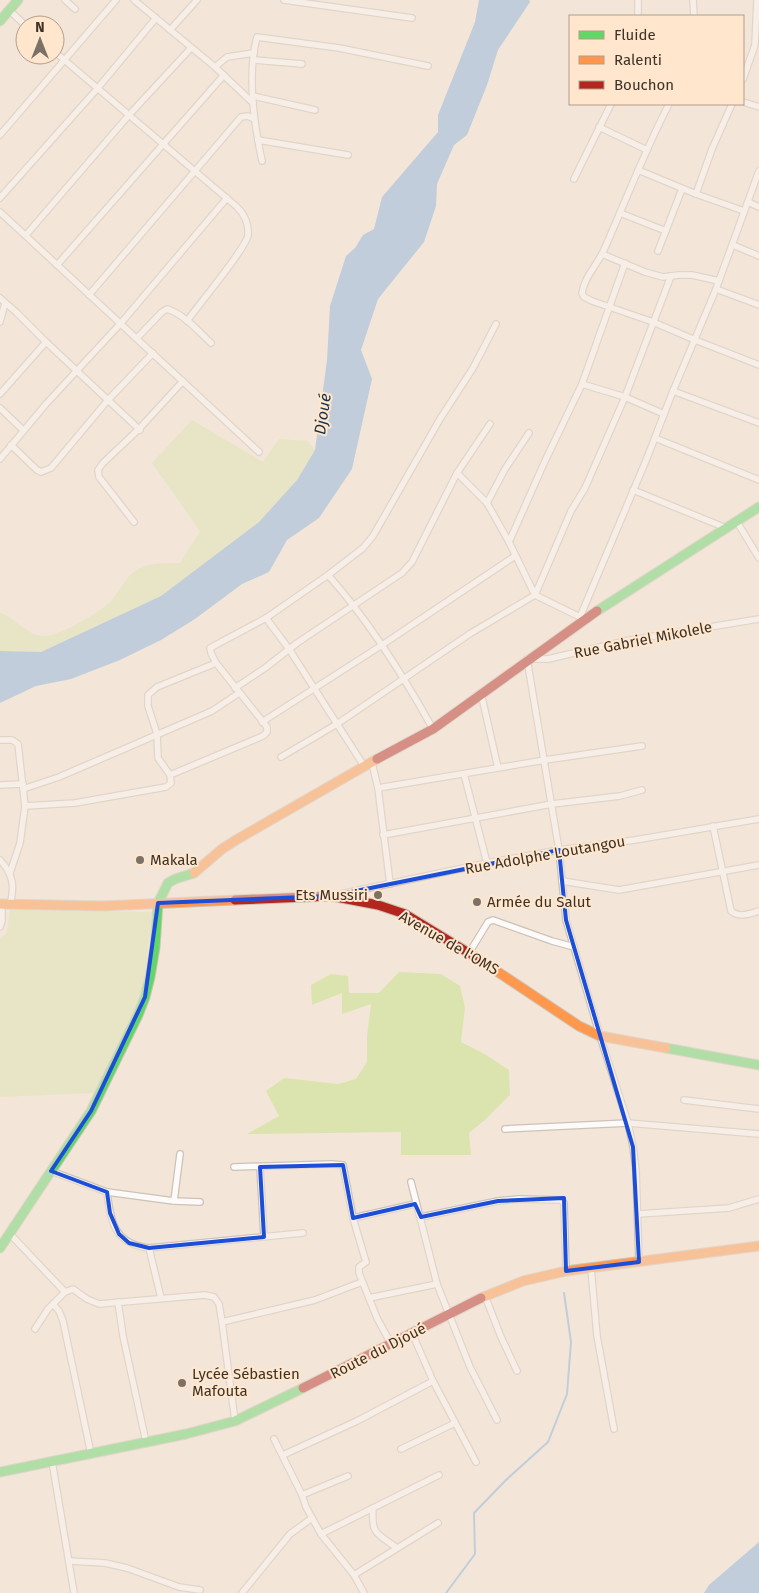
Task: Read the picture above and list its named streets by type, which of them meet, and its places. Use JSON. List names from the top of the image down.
{
  "streets": {
    "street": [
      "Rue Gabriel Mikolele",
      "Rue Adolphe Loutangou",
      "Avenue de l'OMS",
      "Route du Djoué"
    ]
  },
  "crossings": [
    ["Rue Adolphe Loutangou", "Avenue de l'OMS"]
  ],
  "water": ["Djoué"],
  "places": [
    "Makala",
    "Ets Mussiri",
    "Armée du Salut",
    "Lycée Sébastien Mafouta"
  ],
  "legend": ["Fluide", "Ralenti", "Bouchon"],
  "north": "top"
}
